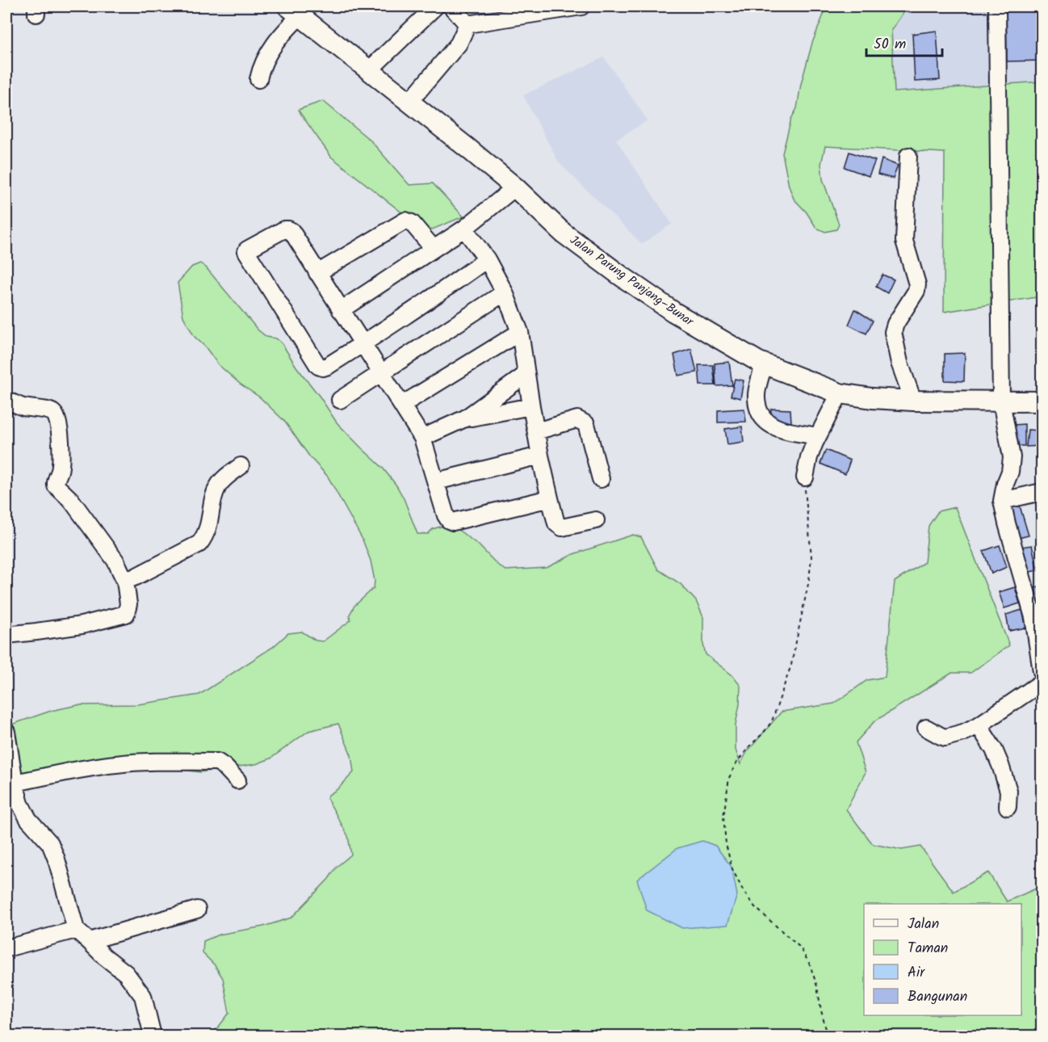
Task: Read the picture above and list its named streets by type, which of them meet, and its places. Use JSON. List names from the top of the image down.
{
  "streets": {
    "main road": ["Jalan Parung Panjang–Bunar"]
  },
  "legend": [
    "Jalan",
    "Taman",
    "Air",
    "Bangunan"
  ],
  "scale_bar": "50 m"
}
